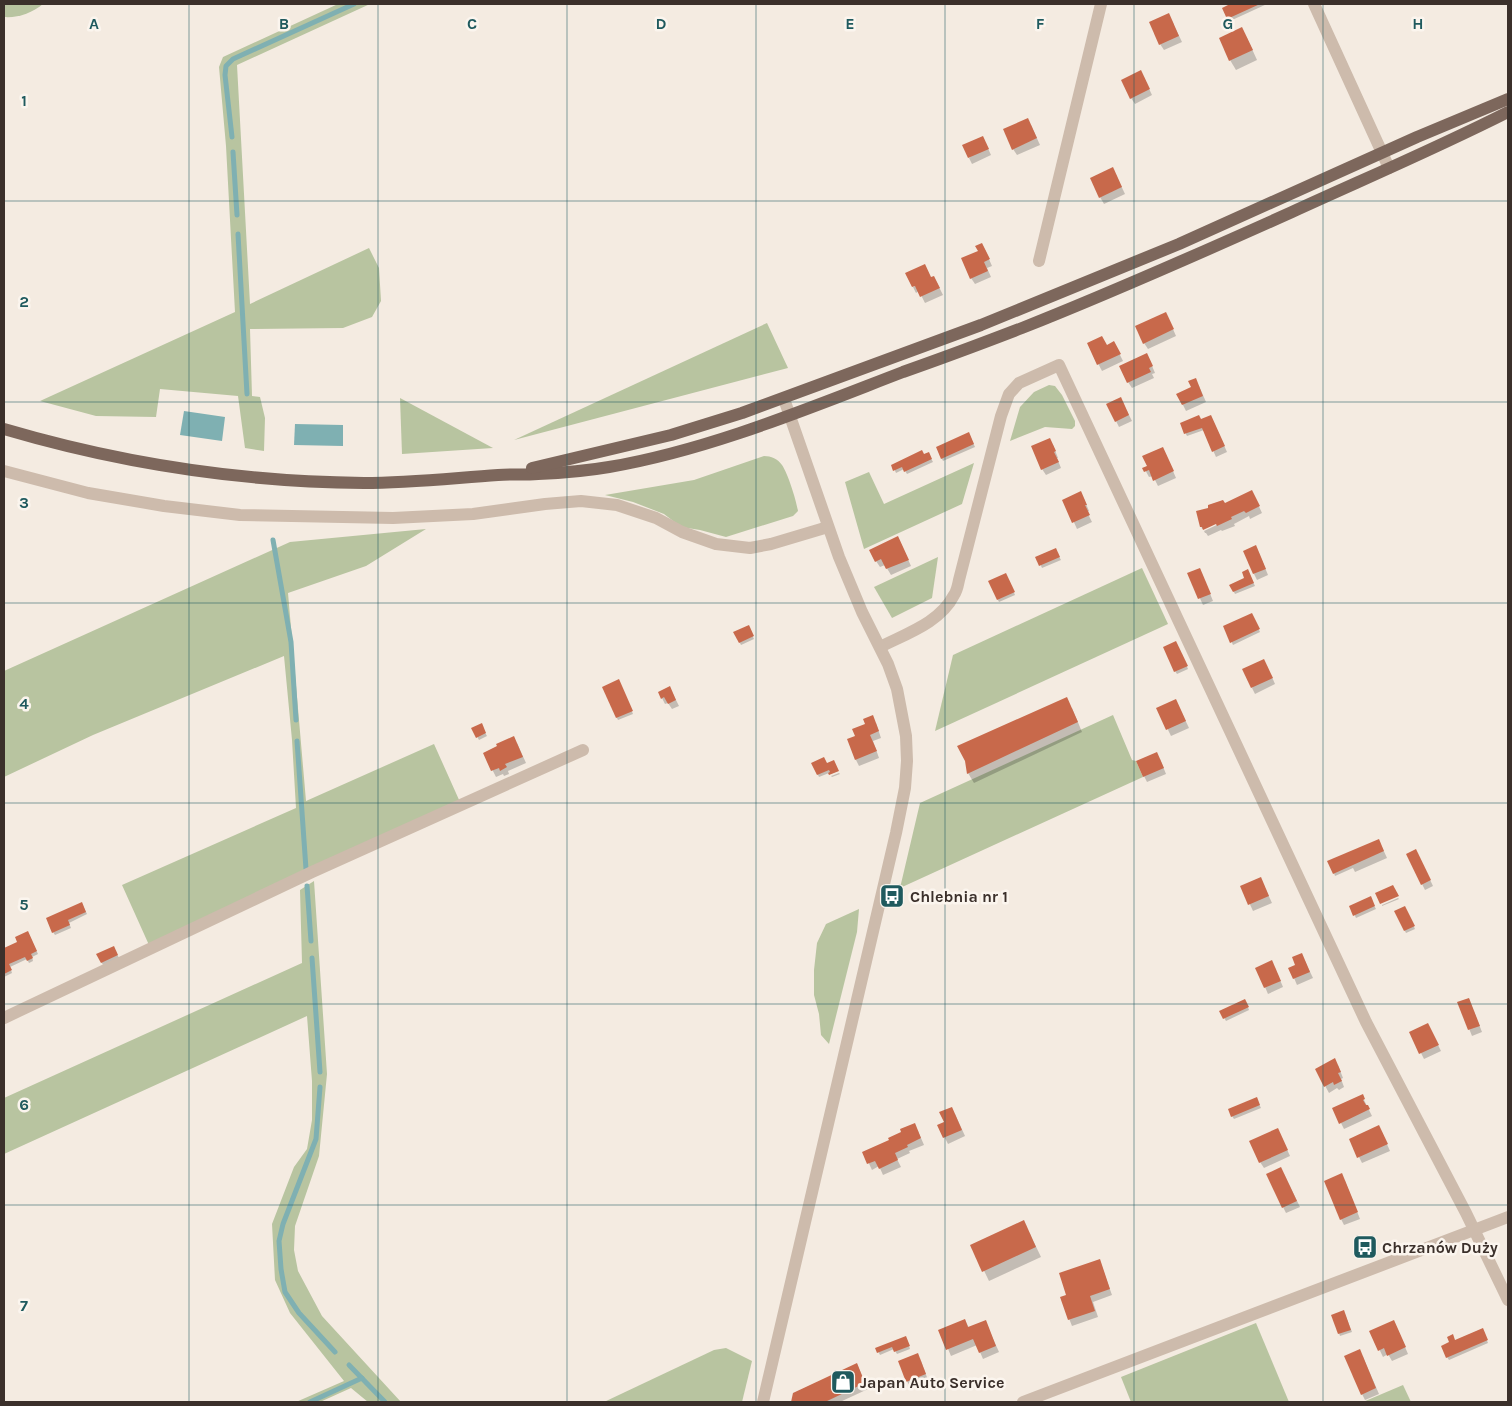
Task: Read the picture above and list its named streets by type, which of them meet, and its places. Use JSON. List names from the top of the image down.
{
  "places": {
    "bus stop": ["Chlebnia nr 1", "Chrzanów Duży"],
    "shop": ["Japan Auto Service"]
  },
  "grid": {
    "columns": [
      "A",
      "B",
      "C",
      "D",
      "E",
      "F",
      "G",
      "H"
    ],
    "rows": [
      "1",
      "2",
      "3",
      "4",
      "5",
      "6",
      "7"
    ]
  }
}
